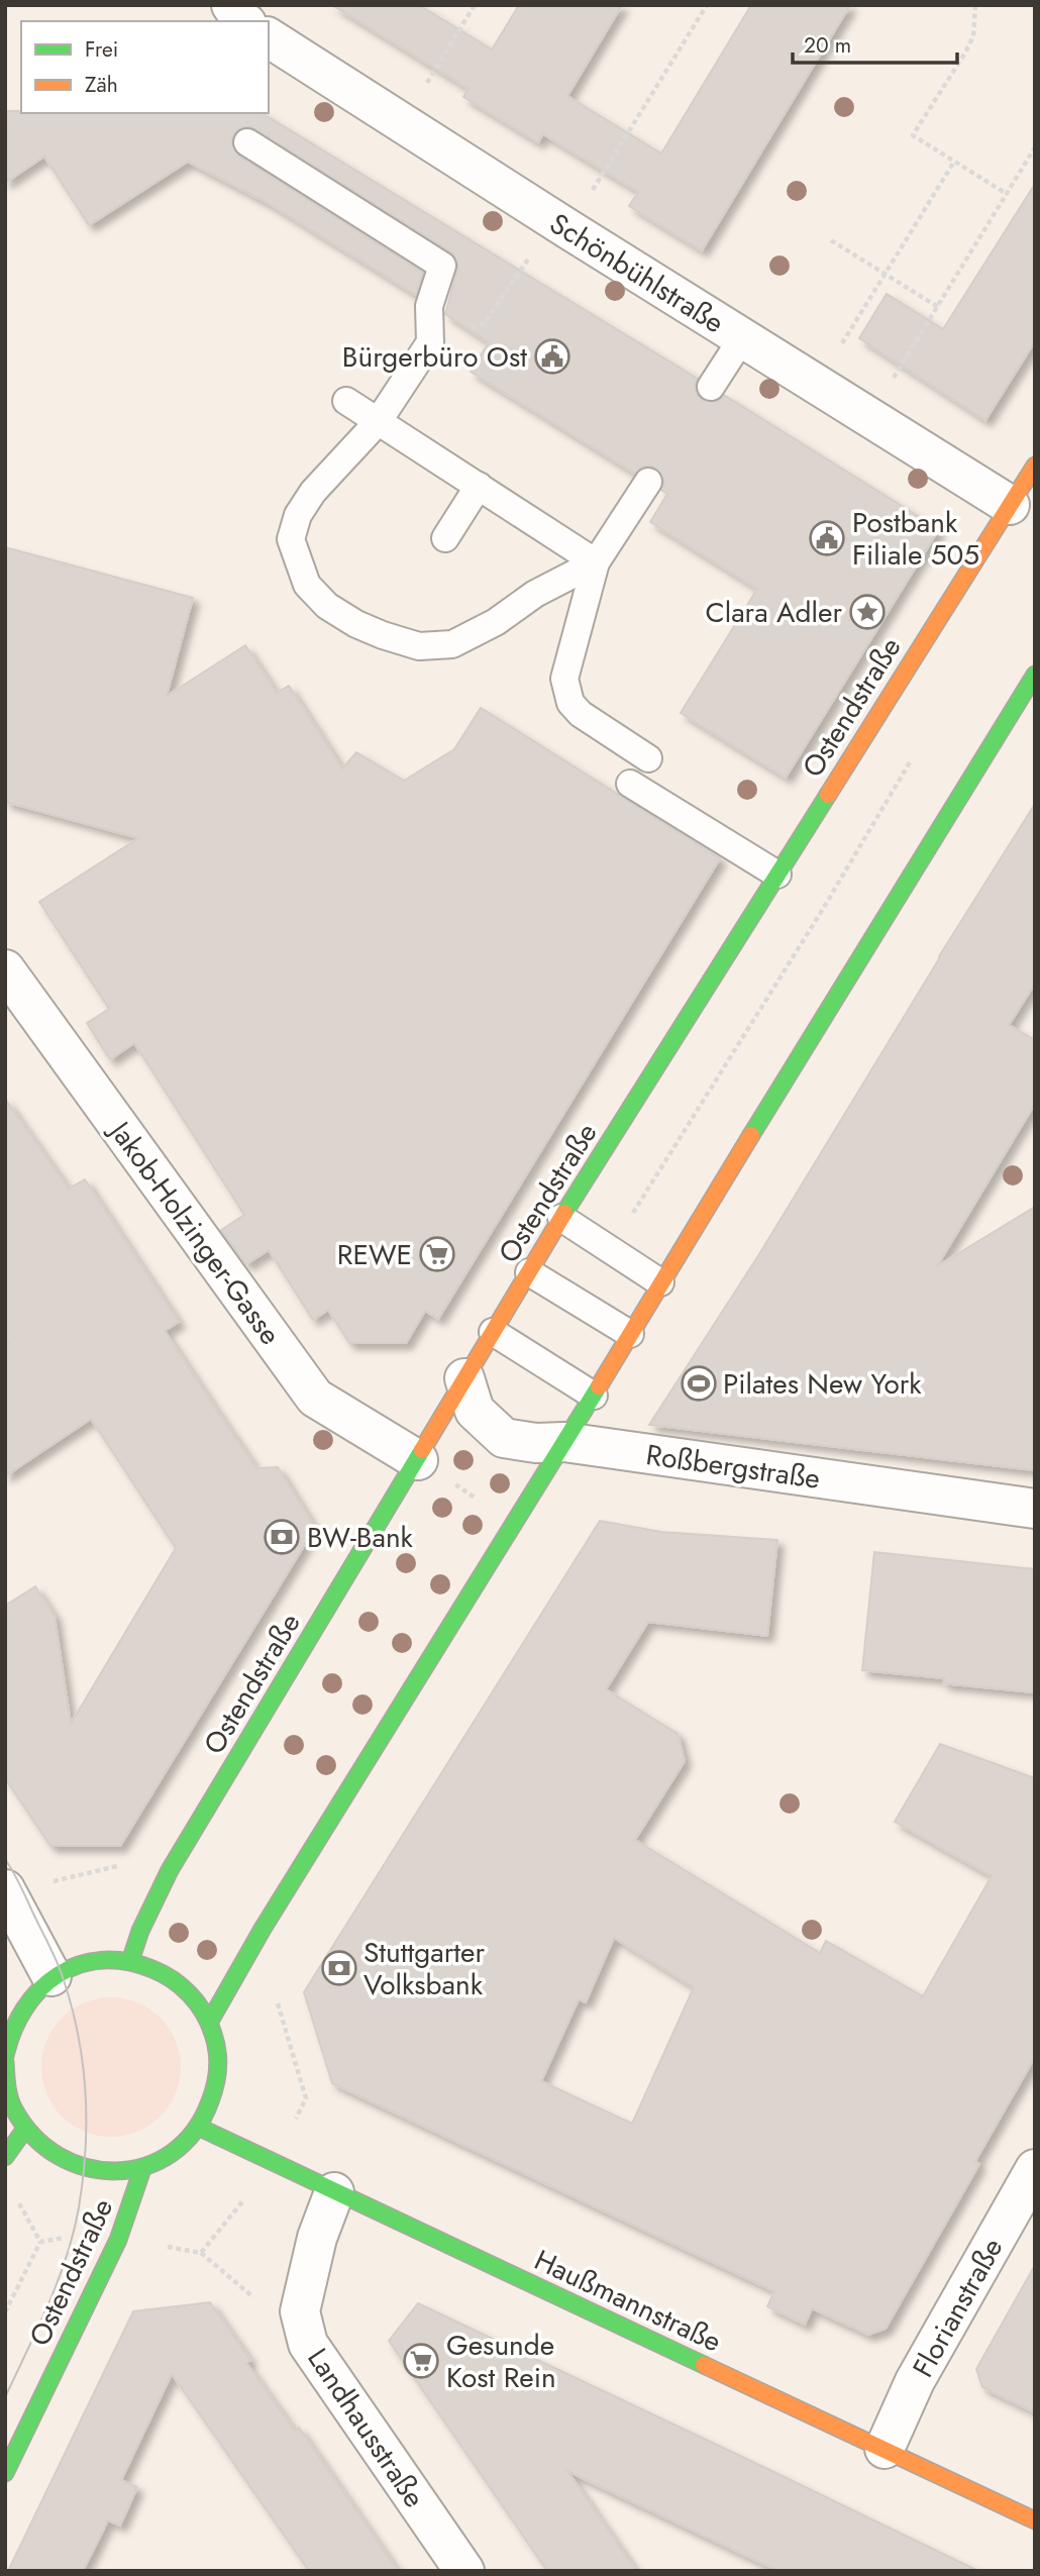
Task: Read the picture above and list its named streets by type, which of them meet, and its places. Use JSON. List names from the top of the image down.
{
  "streets": {
    "street": [
      "Schönbühlstraße",
      "Ostendstraße",
      "Jakob-Holzinger-Gasse",
      "Roßbergstraße",
      "Haußmannstraße",
      "Florianstraße",
      "Landhausstraße"
    ]
  },
  "crossings": [
    ["Schönbühlstraße", "Ostendstraße"],
    ["Ostendstraße", "Jakob-Holzinger-Gasse"],
    ["Ostendstraße", "Roßbergstraße"],
    ["Haußmannstraße", "Florianstraße"],
    ["Haußmannstraße", "Landhausstraße"]
  ],
  "places": {
    "public building": ["Bürgerbüro Ost", "Postbank Filiale 505"],
    "place": ["Clara Adler"],
    "supermarket": ["REWE", "Gesunde Kost Rein"],
    "sports": ["Pilates New York"],
    "bank": ["BW-Bank", "Stuttgarter Volksbank"]
  },
  "legend": ["Frei", "Zäh"],
  "scale_bar": "20 m"
}
